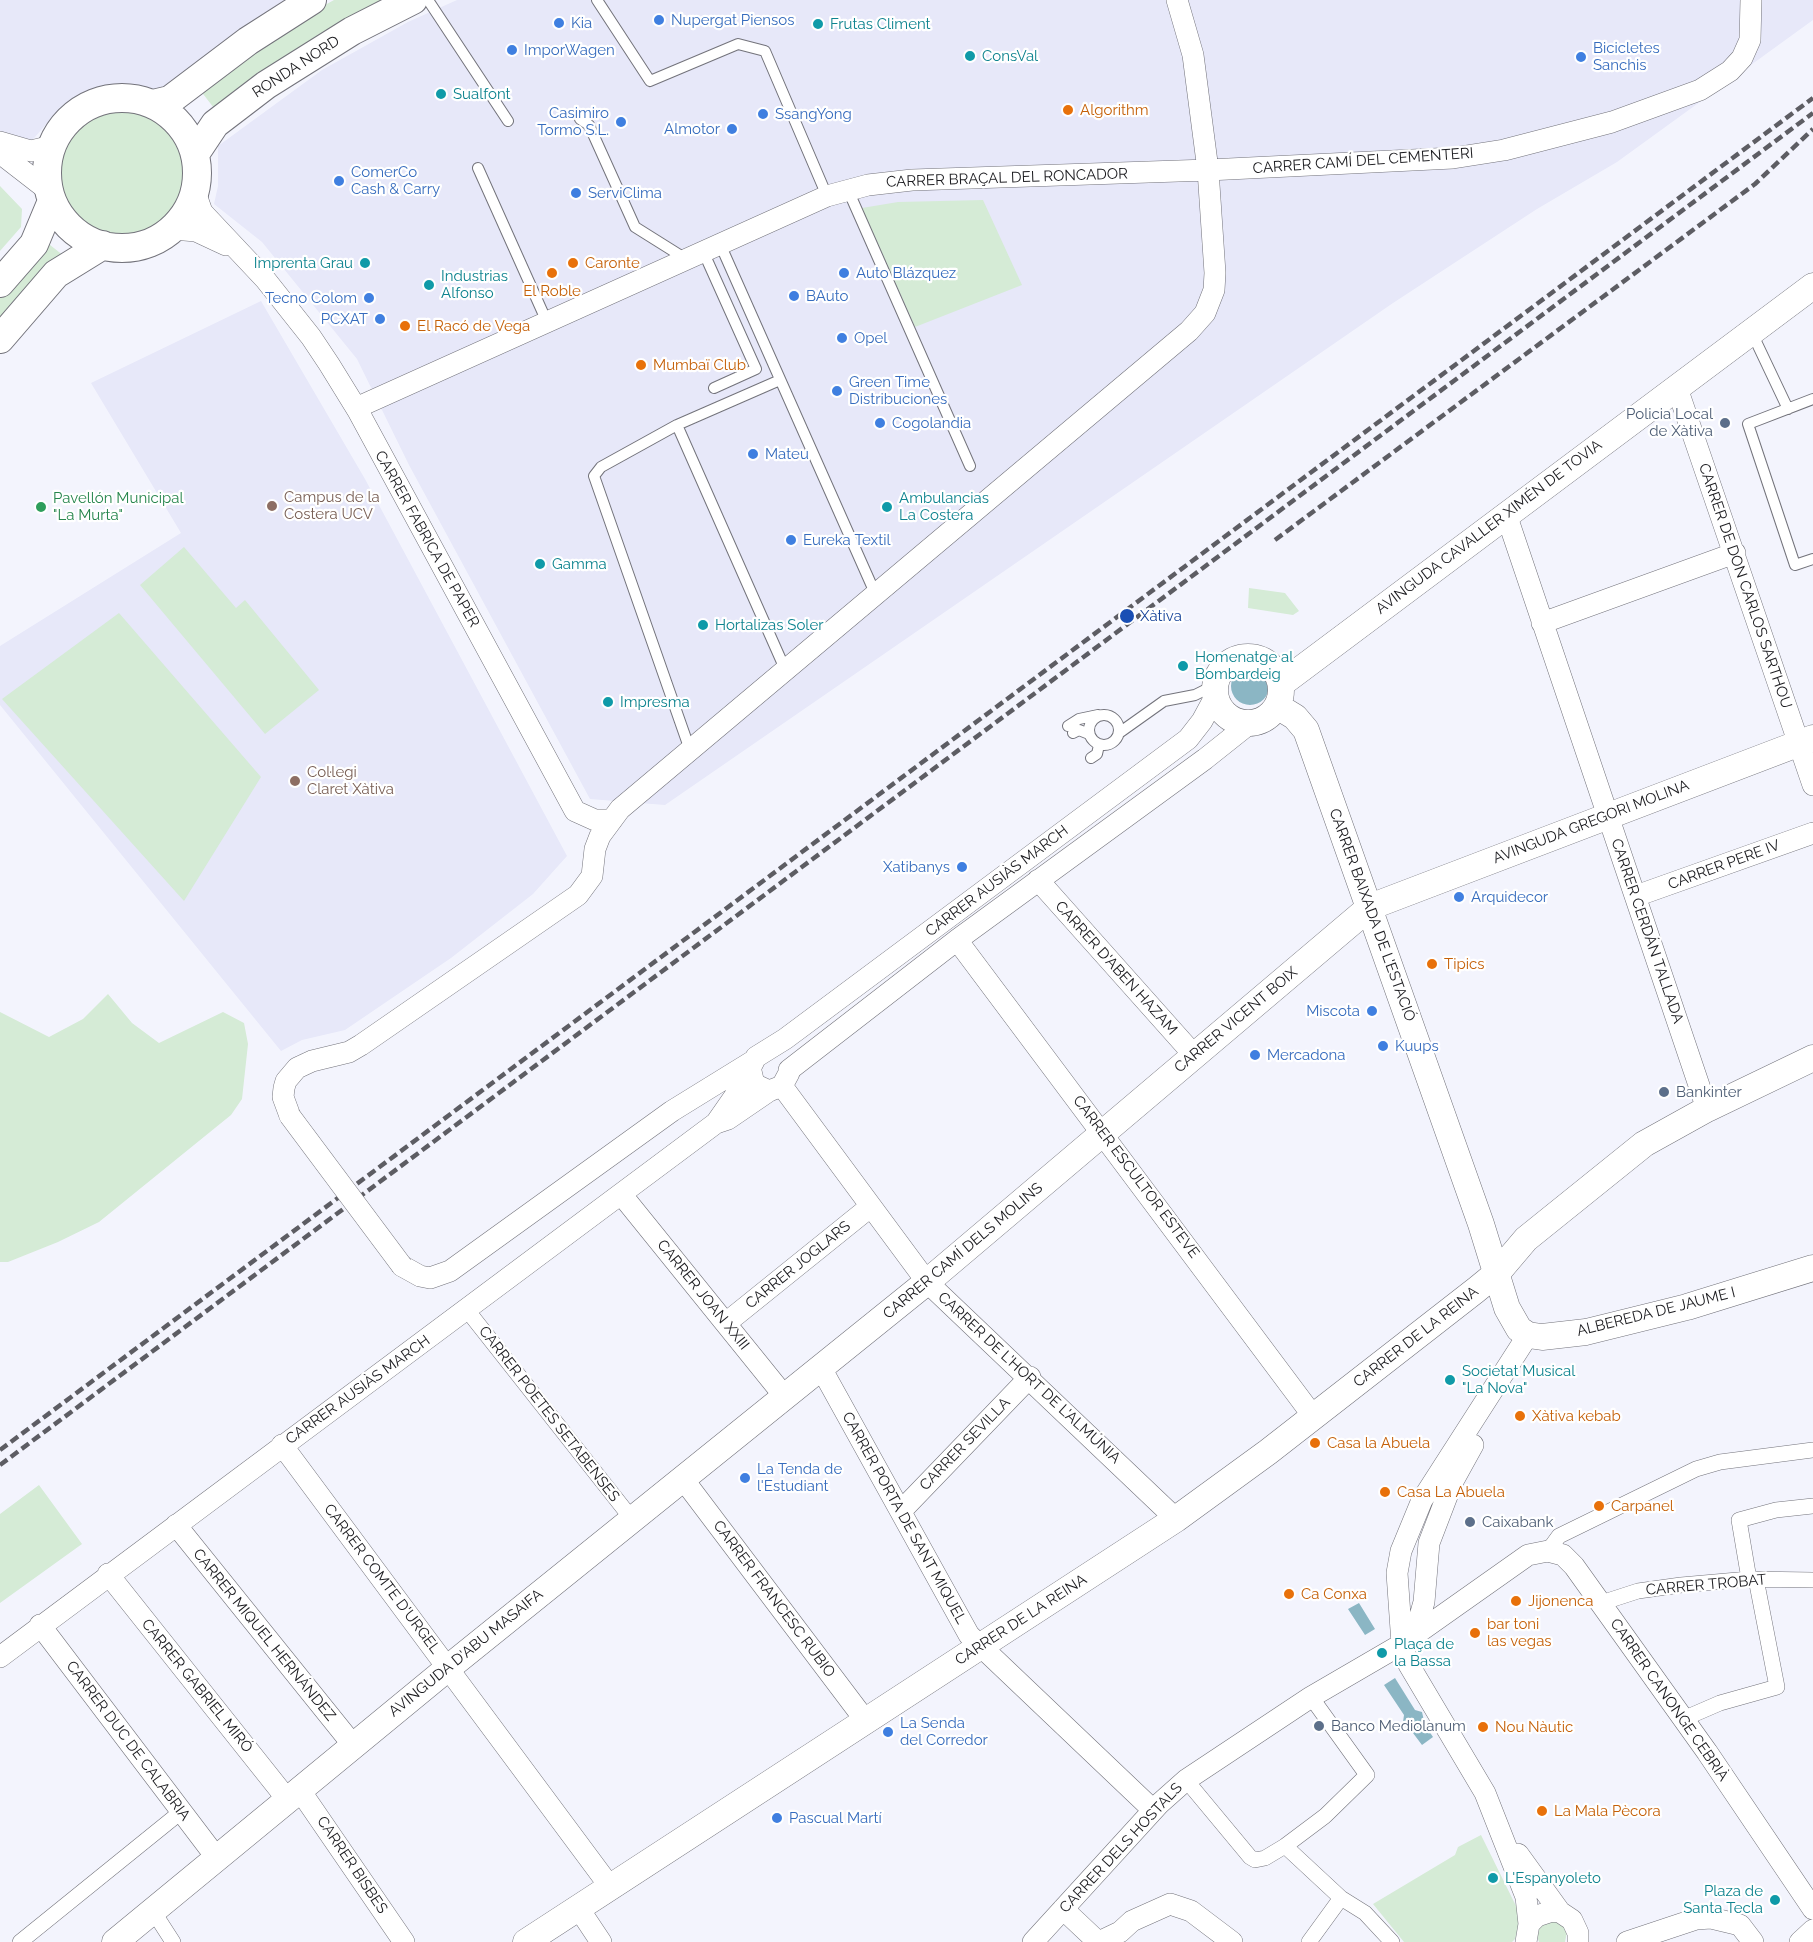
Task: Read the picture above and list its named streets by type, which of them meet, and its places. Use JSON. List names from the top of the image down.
{
  "streets": {
    "main road": ["RONDA NORD"],
    "street": [
      "CARRER CAMÍ DEL CEMENTERI",
      "CARRER BRAÇAL DEL RONCADOR",
      "AVINGUDA CAVALLER XIMÉN DE TOVIA",
      "CARRER FABRICA DE PAPER",
      "CARRER DE DON CARLOS SARTHOU",
      "AVINGUDA GREGORI MOLINA",
      "CARRER PERE IV",
      "CARRER AUSIÀS MARCH",
      "CARRER BAIXADA DE L'ESTACIÓ",
      "CARRER CERDÁN TALLADA",
      "CARRER D'ABEN HAZAM",
      "CARRER VICENT BOIX",
      "CARRER ESCULTOR ESTEVE",
      "CARRER CAMÍ DELS MOLINS",
      "CARRER JOGLARS",
      "CARRER JOAN XXIII",
      "ALBEREDA DE JAUME I",
      "CARRER DE LA REINA",
      "CARRER DE L'HORT DE L'ALMÚNIA",
      "CARRER POETES SETABENSES",
      "CARRER SEVILLA",
      "CARRER PORTA DE SANT MIQUEL",
      "CARRER COMTE D'URGEL",
      "CARRER TROBAT",
      "CARRER FRANCESC RUBIO",
      "CARRER MIQUEL HERNÁNDEZ",
      "AVINGUDA D'ABU MASAIFA",
      "CARRER GABRIEL MIRÓ",
      "CARRER CANONGE CEBRIÀ",
      "CARRER DUC DE CALABRIA",
      "CARRER DELS HOSTALS",
      "CARRER BISBES"
    ]
  },
  "crossings": [
    ["RONDA NORD", "CARRER FABRICA DE PAPER"],
    ["CARRER CAMÍ DEL CEMENTERI", "CARRER BRAÇAL DEL RONCADOR"],
    ["CARRER BRAÇAL DEL RONCADOR", "CARRER FABRICA DE PAPER"],
    ["AVINGUDA CAVALLER XIMÉN DE TOVIA", "CARRER DE DON CARLOS SARTHOU"],
    ["AVINGUDA CAVALLER XIMÉN DE TOVIA", "CARRER AUSIÀS MARCH"],
    ["AVINGUDA CAVALLER XIMÉN DE TOVIA", "CARRER BAIXADA DE L'ESTACIÓ"],
    ["AVINGUDA CAVALLER XIMÉN DE TOVIA", "CARRER CERDÁN TALLADA"],
    ["CARRER FABRICA DE PAPER", "CARRER AUSIÀS MARCH"],
    ["CARRER DE DON CARLOS SARTHOU", "AVINGUDA GREGORI MOLINA"],
    ["AVINGUDA GREGORI MOLINA", "CARRER BAIXADA DE L'ESTACIÓ"],
    ["AVINGUDA GREGORI MOLINA", "CARRER CERDÁN TALLADA"],
    ["AVINGUDA GREGORI MOLINA", "CARRER VICENT BOIX"],
    ["CARRER PERE IV", "CARRER CERDÁN TALLADA"],
    ["CARRER AUSIÀS MARCH", "CARRER BAIXADA DE L'ESTACIÓ"],
    ["CARRER AUSIÀS MARCH", "CARRER D'ABEN HAZAM"],
    ["CARRER AUSIÀS MARCH", "CARRER ESCULTOR ESTEVE"],
    ["CARRER AUSIÀS MARCH", "CARRER JOAN XXIII"],
    ["CARRER AUSIÀS MARCH", "CARRER DE L'HORT DE L'ALMÚNIA"],
    ["CARRER AUSIÀS MARCH", "CARRER POETES SETABENSES"],
    ["CARRER AUSIÀS MARCH", "CARRER COMTE D'URGEL"],
    ["CARRER AUSIÀS MARCH", "CARRER MIQUEL HERNÁNDEZ"],
    ["CARRER AUSIÀS MARCH", "CARRER GABRIEL MIRÓ"],
    ["CARRER AUSIÀS MARCH", "CARRER DUC DE CALABRIA"],
    ["CARRER BAIXADA DE L'ESTACIÓ", "CARRER VICENT BOIX"],
    ["CARRER BAIXADA DE L'ESTACIÓ", "ALBEREDA DE JAUME I"],
    ["CARRER BAIXADA DE L'ESTACIÓ", "CARRER DE LA REINA"],
    ["CARRER CERDÁN TALLADA", "CARRER DE LA REINA"],
    ["CARRER D'ABEN HAZAM", "CARRER VICENT BOIX"],
    ["CARRER VICENT BOIX", "CARRER ESCULTOR ESTEVE"],
    ["CARRER VICENT BOIX", "CARRER CAMÍ DELS MOLINS"],
    ["CARRER ESCULTOR ESTEVE", "CARRER CAMÍ DELS MOLINS"],
    ["CARRER ESCULTOR ESTEVE", "CARRER DE LA REINA"],
    ["CARRER CAMÍ DELS MOLINS", "CARRER DE L'HORT DE L'ALMÚNIA"],
    ["CARRER CAMÍ DELS MOLINS", "CARRER PORTA DE SANT MIQUEL"],
    ["CARRER CAMÍ DELS MOLINS", "AVINGUDA D'ABU MASAIFA"],
    ["CARRER JOGLARS", "CARRER JOAN XXIII"],
    ["CARRER JOGLARS", "CARRER DE L'HORT DE L'ALMÚNIA"],
    ["CARRER JOAN XXIII", "AVINGUDA D'ABU MASAIFA"],
    ["CARRER DE LA REINA", "CARRER DE L'HORT DE L'ALMÚNIA"],
    ["CARRER DE LA REINA", "CARRER PORTA DE SANT MIQUEL"],
    ["CARRER DE LA REINA", "CARRER COMTE D'URGEL"],
    ["CARRER DE LA REINA", "CARRER FRANCESC RUBIO"],
    ["CARRER DE L'HORT DE L'ALMÚNIA", "CARRER SEVILLA"],
    ["CARRER POETES SETABENSES", "AVINGUDA D'ABU MASAIFA"],
    ["CARRER SEVILLA", "CARRER PORTA DE SANT MIQUEL"],
    ["CARRER PORTA DE SANT MIQUEL", "AVINGUDA D'ABU MASAIFA"],
    ["CARRER PORTA DE SANT MIQUEL", "CARRER DELS HOSTALS"],
    ["CARRER COMTE D'URGEL", "AVINGUDA D'ABU MASAIFA"],
    ["CARRER TROBAT", "CARRER CANONGE CEBRIÀ"],
    ["CARRER FRANCESC RUBIO", "AVINGUDA D'ABU MASAIFA"],
    ["CARRER MIQUEL HERNÁNDEZ", "AVINGUDA D'ABU MASAIFA"],
    ["AVINGUDA D'ABU MASAIFA", "CARRER GABRIEL MIRÓ"],
    ["AVINGUDA D'ABU MASAIFA", "CARRER DUC DE CALABRIA"],
    ["AVINGUDA D'ABU MASAIFA", "CARRER BISBES"],
    ["CARRER GABRIEL MIRÓ", "CARRER BISBES"]
  ],
  "places": [
    "Nupergat Piensos",
    "Kia",
    "Frutas Climent",
    "ImporWagen",
    "ConsVal",
    "Bicicletes Sanchis",
    "Sualfont",
    "Algorithm",
    "SsangYong",
    "Casimiro Tormo S.L.",
    "Almotor",
    "ComerCo Cash & Carry",
    "ServiClima",
    "Imprenta Grau",
    "Caronte",
    "El Roble",
    "Auto Blázquez",
    "Industrias Alfonso",
    "BAuto",
    "Tecno Colom",
    "PCXAT",
    "El Racó de Vega",
    "Opel",
    "Mumbaï Club",
    "Green Time Distribuciones",
    "Cogolandia",
    "Policia Local de Xàtiva",
    "Mateu",
    "Campus de la Costera UCV",
    "Pavellón Municipal \"La Murta\"",
    "Ambulancias La Costera",
    "Eureka Textil",
    "Gamma",
    "Xàtiva",
    "Hortalizas Soler",
    "Homenatge al Bombardeig",
    "Impresma",
    "Col·legi Claret Xàtiva",
    "Xatibanys",
    "Arquidecor",
    "Tipics",
    "Miscota",
    "Kuups",
    "Mercadona",
    "Bankinter",
    "Societat Musical \"La Nova\"",
    "Xàtiva kebab",
    "Casa la Abuela",
    "La Tenda de l'Estudiant",
    "Casa La Abuela",
    "Carpanel",
    "Caixabank",
    "Ca Conxa",
    "Jijonenca",
    "bar toni las vegas",
    "Plaça de la Bassa",
    "Banco Mediolanum",
    "Nou Nàutic",
    "La Senda del Corredor",
    "La Mala Pècora",
    "Pascual Martí",
    "L'Espanyoleto",
    "Plaza de Santa Tecla"
  ]
}
